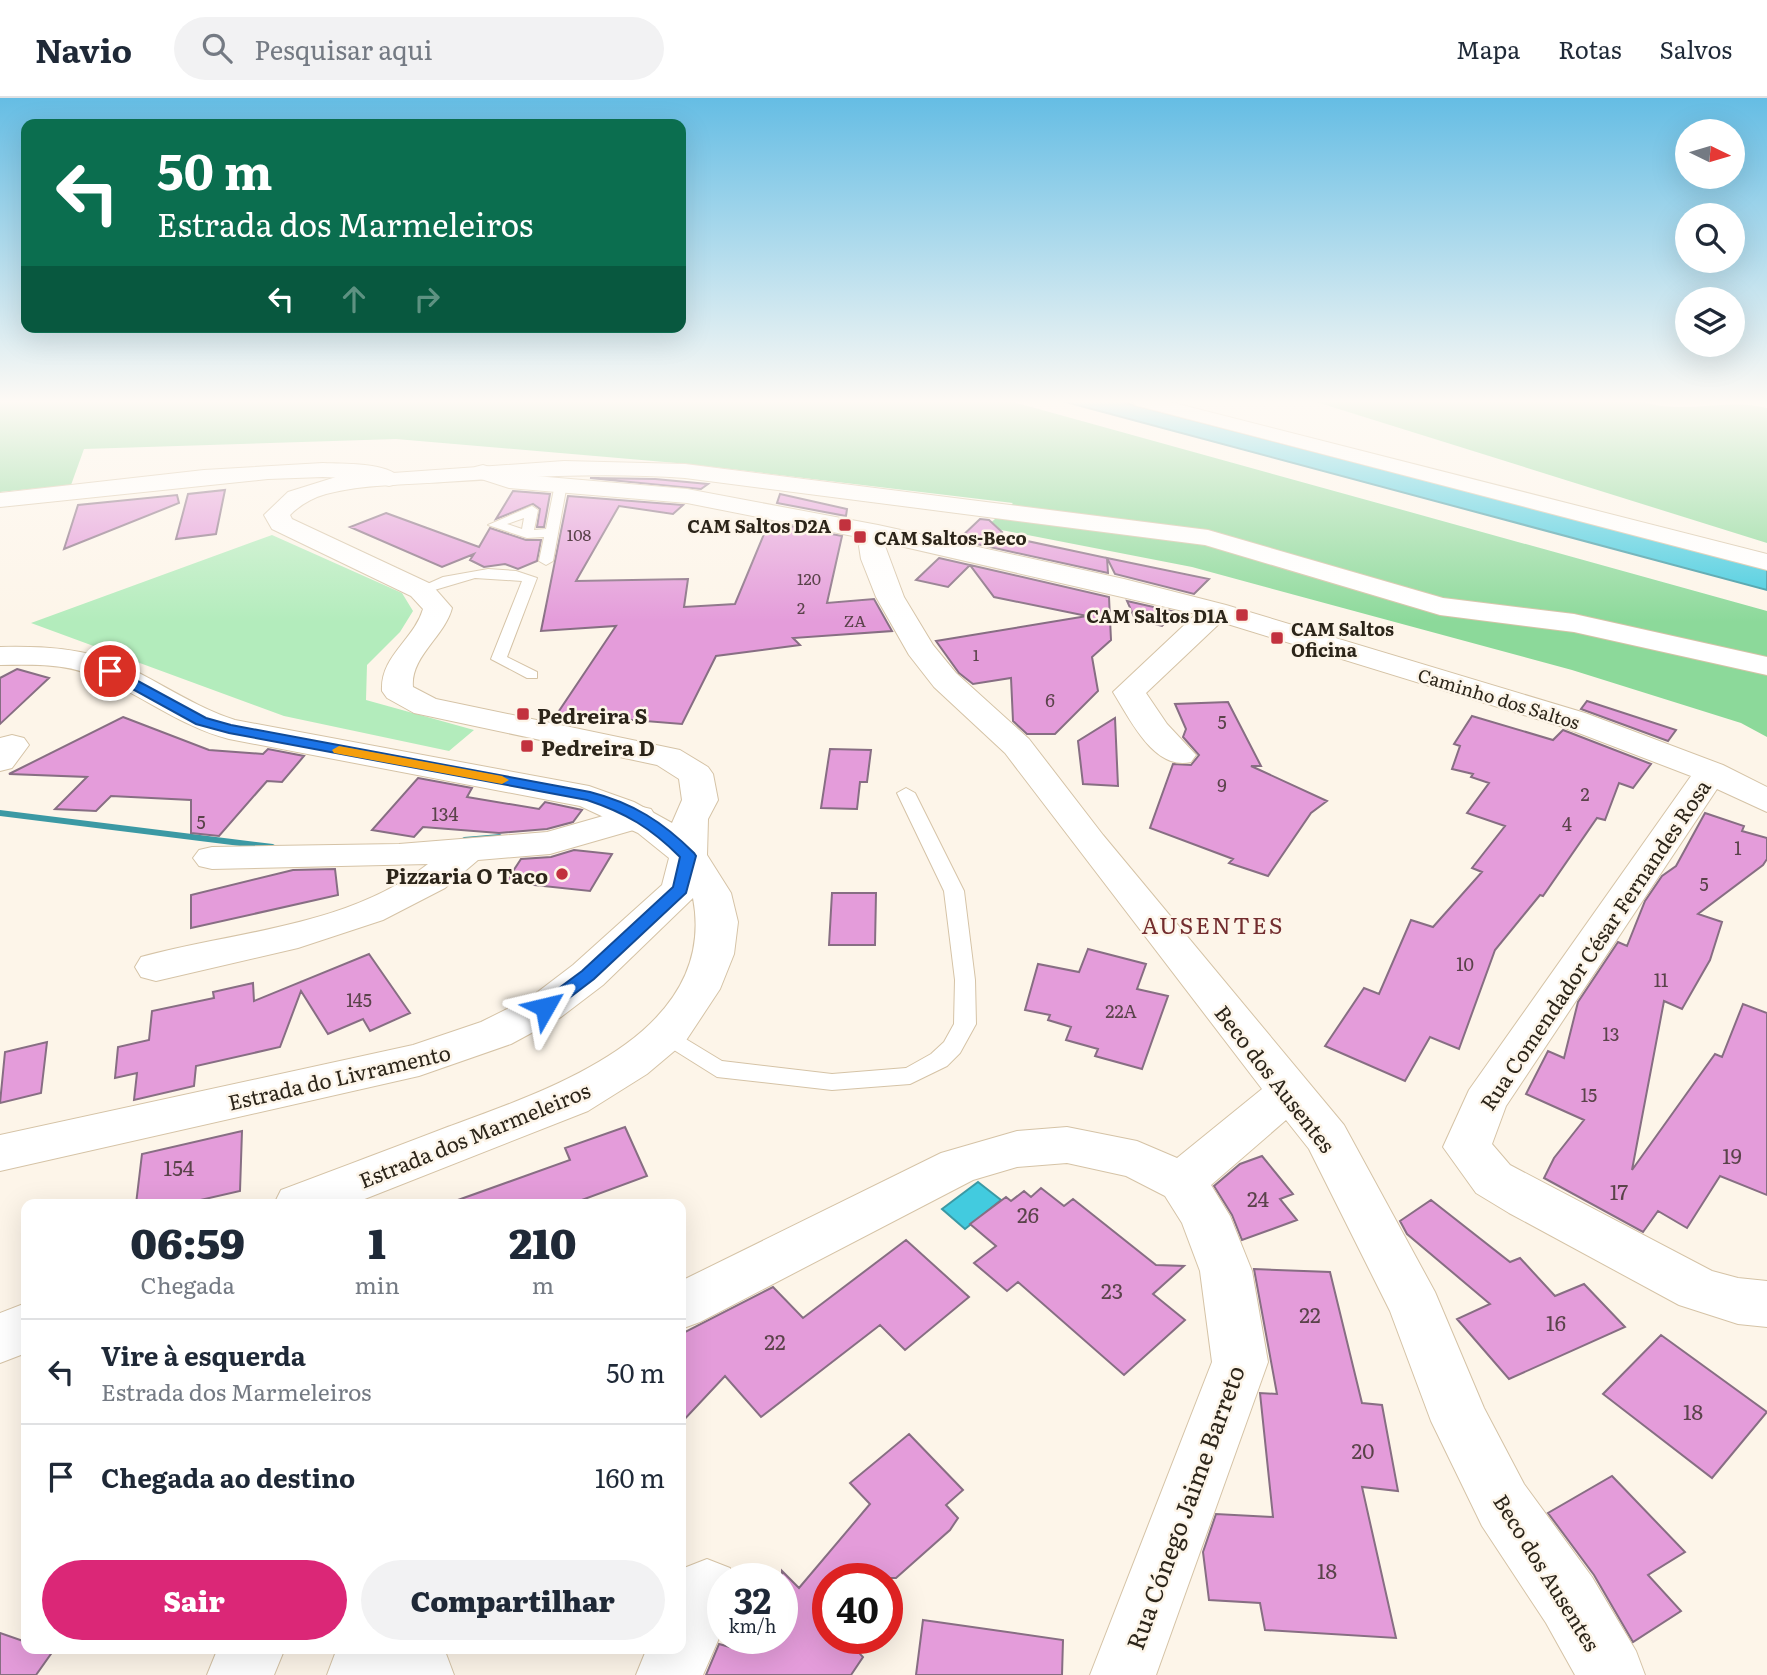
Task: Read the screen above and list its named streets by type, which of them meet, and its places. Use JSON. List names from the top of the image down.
{
  "streets": {
    "street": [
      "Caminho dos Saltos",
      "Rua Comendador César Fernandes Rosa",
      "Estrada do Livramento",
      "Beco dos Ausentes",
      "Estrada dos Marmeleiros",
      "Rua Cónego Jaime Barreto"
    ]
  },
  "crossings": [
    ["Caminho dos Saltos", "Rua Comendador César Fernandes Rosa"],
    ["Caminho dos Saltos", "Beco dos Ausentes"],
    ["Estrada do Livramento", "Estrada dos Marmeleiros"]
  ],
  "districts": ["AUSENTES"],
  "places": {
    "transit": [
      "CAM Saltos D2A",
      "CAM Saltos-Beco",
      "CAM Saltos D1A",
      "CAM Saltos Oficina",
      "Pedreira S",
      "Pedreira D"
    ],
    "other": ["Pizzaria O Taco"]
  },
  "house_numbers": [
    "108",
    "120",
    "2",
    "ZA",
    "1",
    "6",
    "5",
    "9",
    "2",
    "134",
    "5",
    "4",
    "1",
    "5",
    "10",
    "11",
    "145",
    "22A",
    "13",
    "15",
    "19",
    "154",
    "17",
    "24",
    "26",
    "23",
    "22",
    "16",
    "22",
    "18",
    "20",
    "18"
  ],
  "north": "right",
  "page": {
    "header": "Navio",
    "search": "Pesquisar aqui",
    "nav": ["Mapa", "Rotas", "Salvos"],
    "turn": ["50 m", "Estrada dos Marmeleiros"],
    "eta": [
      "06:59",
      "Chegada",
      "1",
      "min",
      "210",
      "m"
    ],
    "list": [
      {
        "name": "Vire à esquerda",
        "note": "Estrada dos Marmeleiros",
        "value": "50 m"
      },
      {
        "name": "Chegada ao destino",
        "value": "160 m"
      }
    ],
    "buttons": ["Sair", "Compartilhar"],
    "speed": "32 km/h",
    "limit": "40"
  }
}
